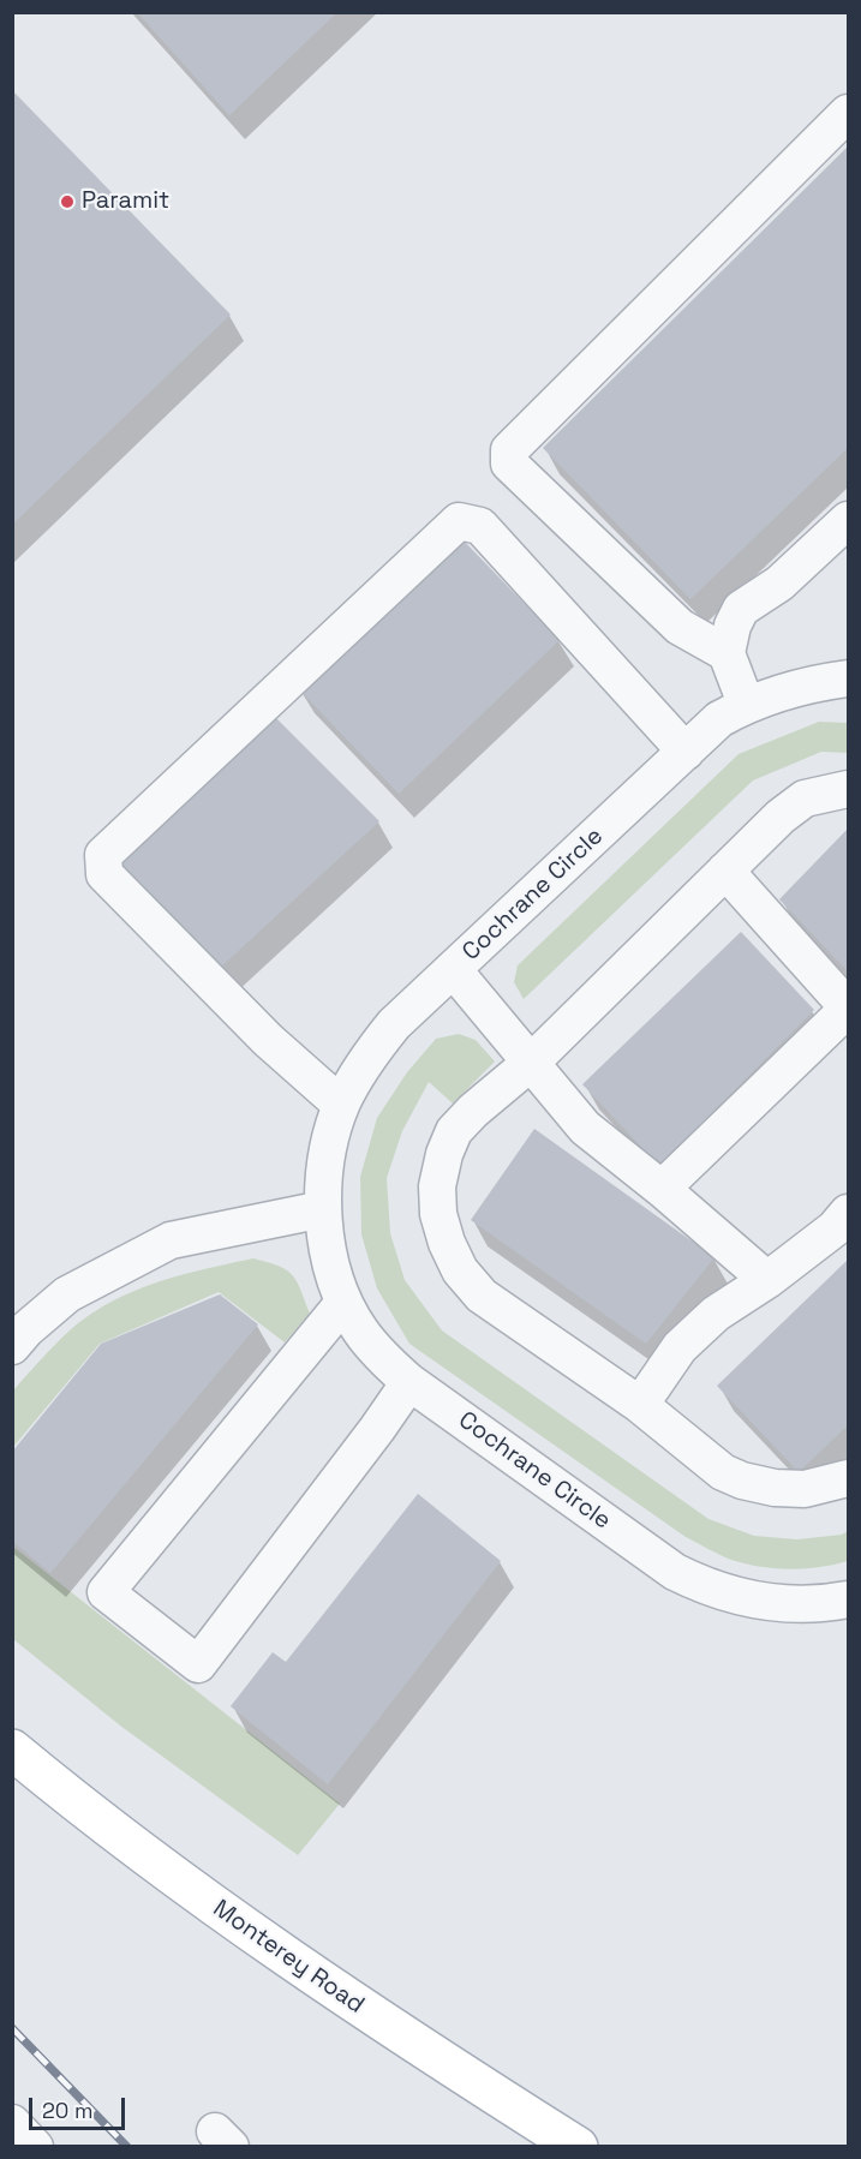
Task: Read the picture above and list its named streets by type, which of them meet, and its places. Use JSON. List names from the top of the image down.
{
  "streets": {
    "main road": ["Monterey Road"],
    "street": ["Cochrane Circle"]
  },
  "places": ["Paramit"],
  "scale_bar": "20 m"
}
